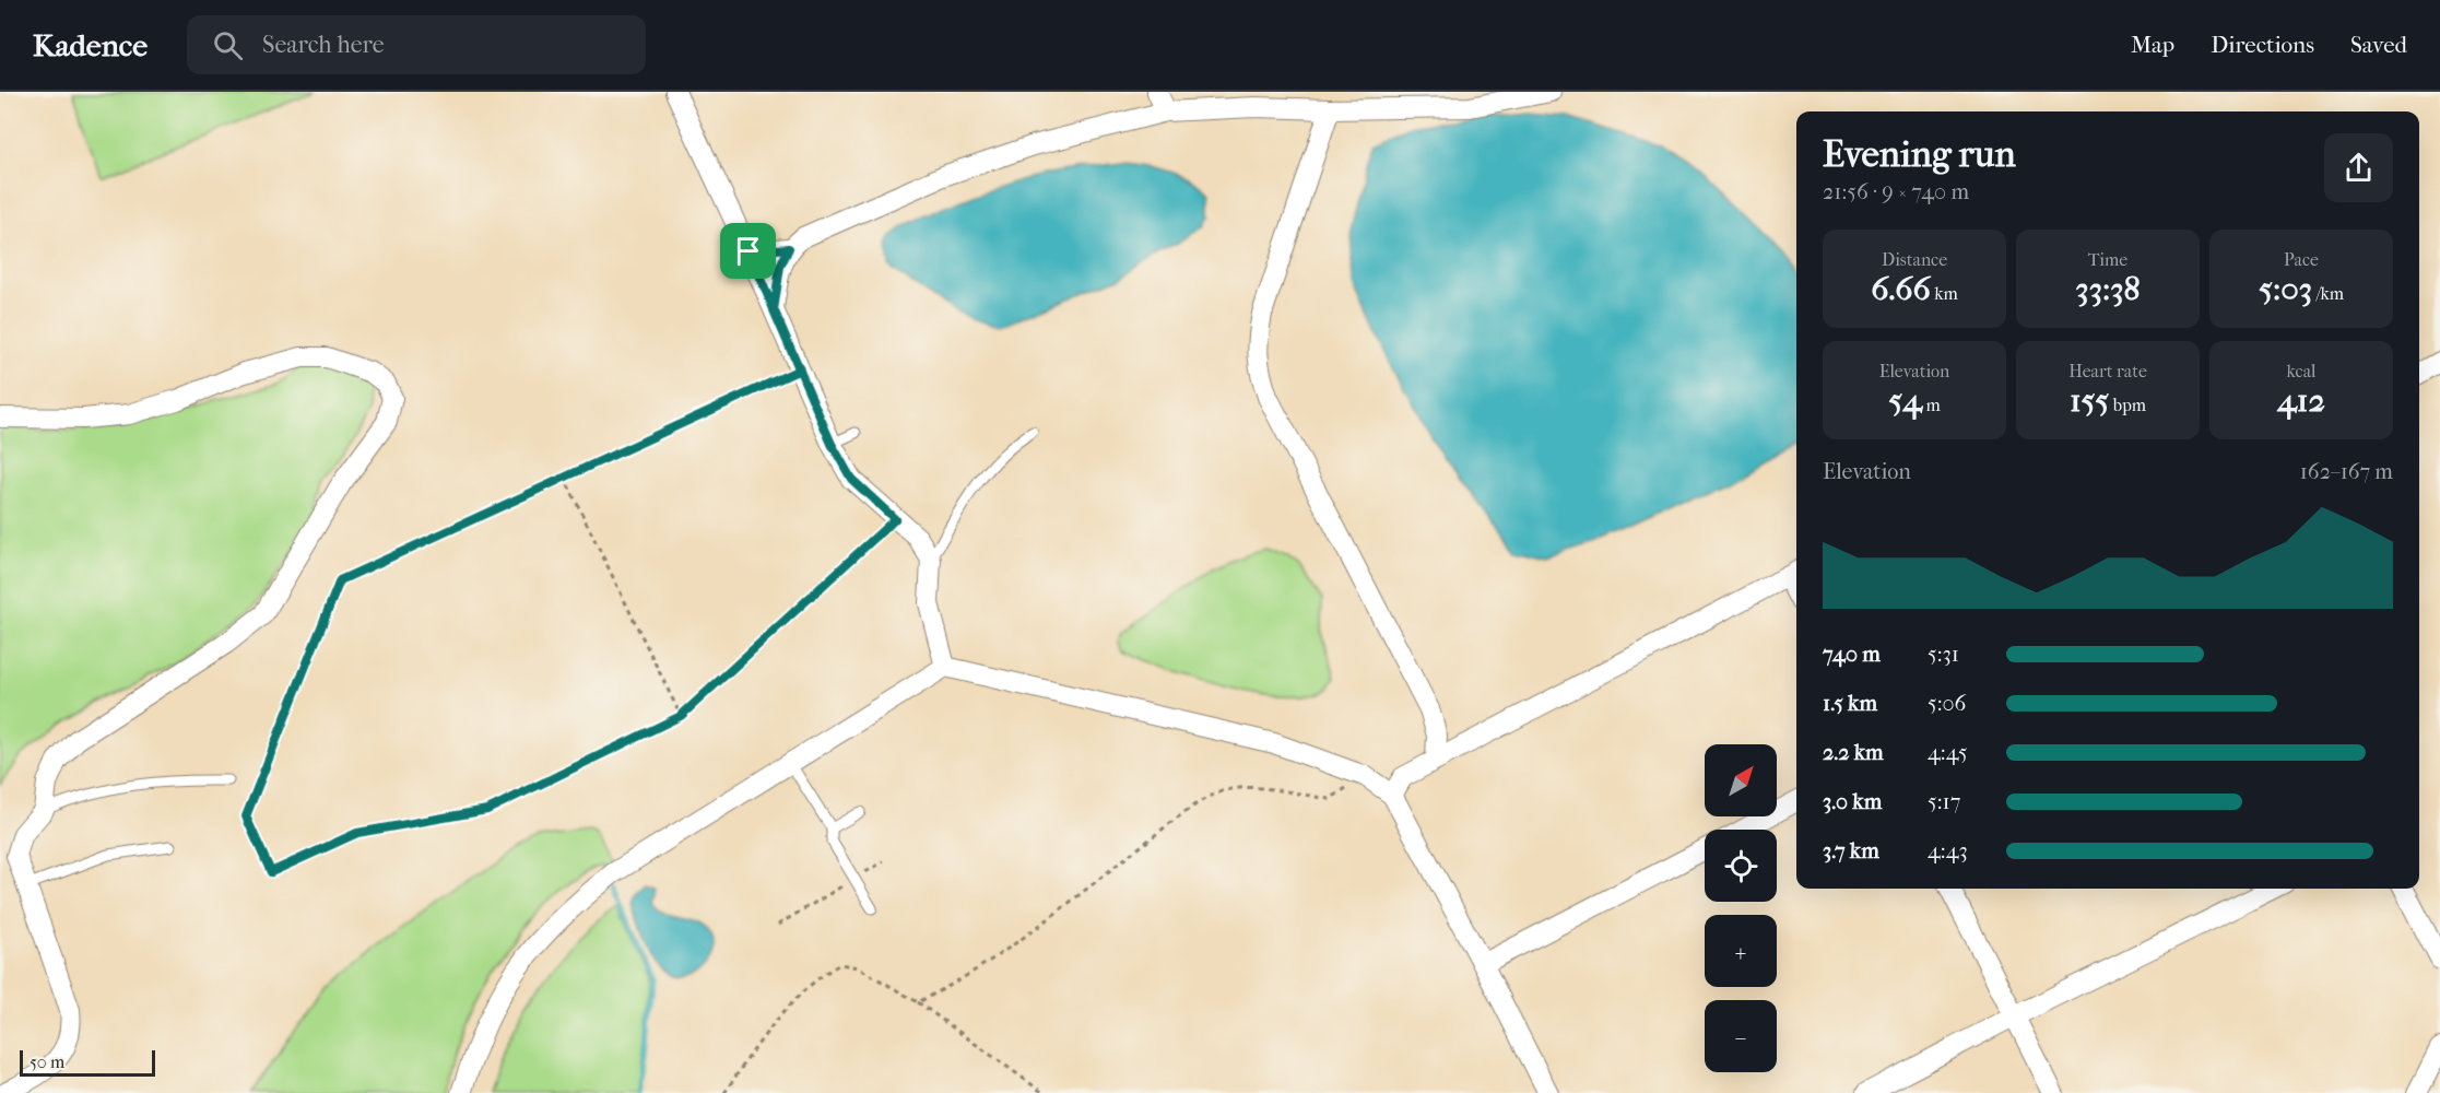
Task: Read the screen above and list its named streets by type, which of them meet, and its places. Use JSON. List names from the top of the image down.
{
  "scale_bar": "50 m",
  "north": "top right",
  "page": {
    "header": "Kadence",
    "search": "Search here",
    "nav": ["Map", "Directions", "Saved"],
    "heading": ["Evening run", "21:56 · 9 × 740 m"],
    "stats": [
      ["Distance", "6.66 km"],
      ["Time", "33:38"],
      ["Pace", "5:03 /km"],
      ["Elevation", "54 m"],
      ["Heart rate", "155 bpm"],
      ["kcal", "412"]
    ],
    "chart": ["Elevation", "162–167 m"],
    "list": [
      {
        "name": "740 m",
        "note": "5:31"
      },
      {
        "name": "1.5 km",
        "note": "5:06"
      },
      {
        "name": "2.2 km",
        "note": "4:45"
      },
      {
        "name": "3.0 km",
        "note": "5:17"
      },
      {
        "name": "3.7 km",
        "note": "4:43"
      }
    ],
    "map_buttons": ["+", "−"],
    "scale": "50 m"
  }
}
